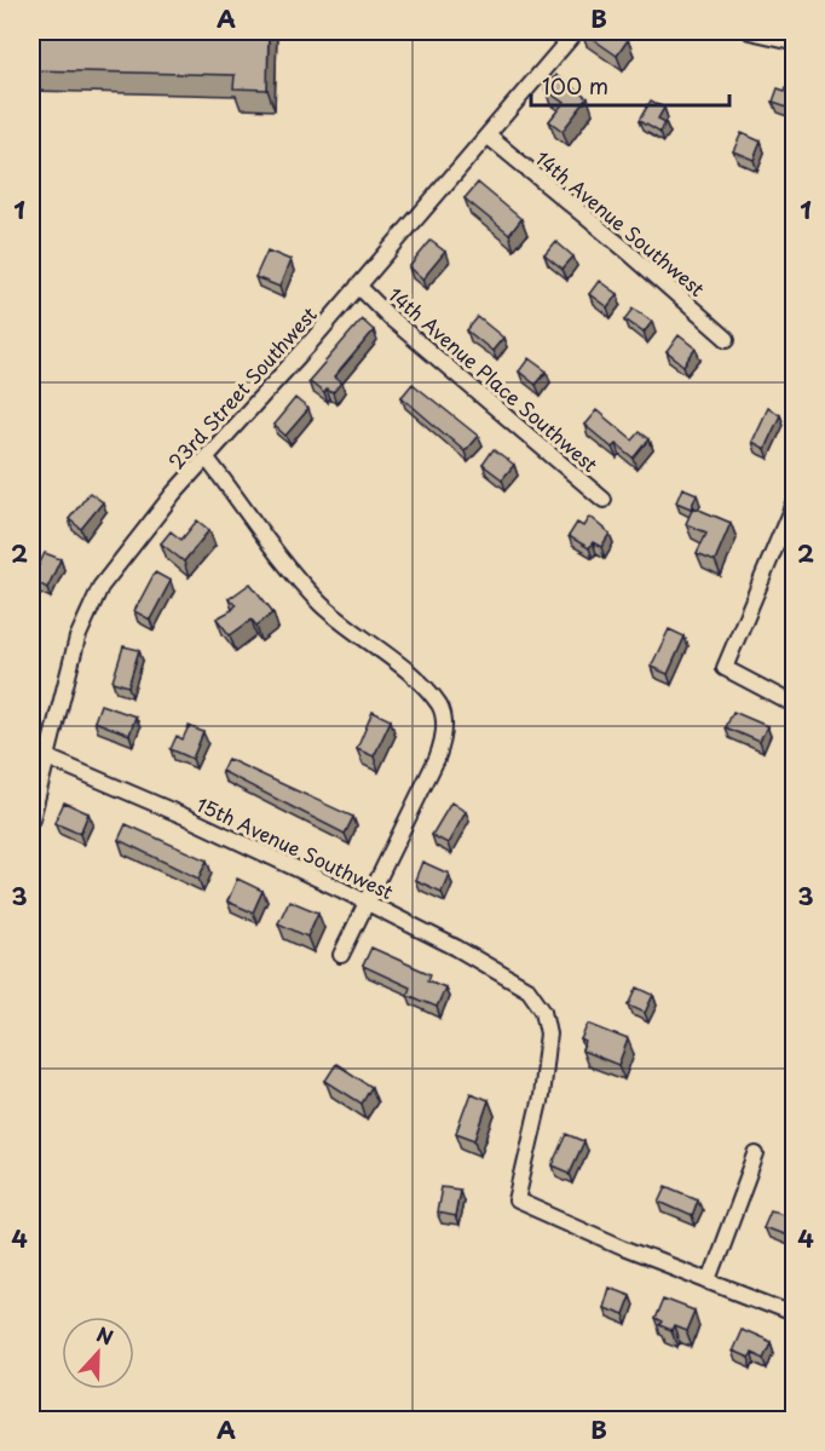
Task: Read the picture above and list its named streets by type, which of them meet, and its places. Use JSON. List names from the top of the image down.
{
  "streets": {
    "street": [
      "14th Avenue Southwest",
      "14th Avenue Place Southwest",
      "23rd Street Southwest",
      "15th Avenue Southwest"
    ]
  },
  "crossings": [
    ["14th Avenue Southwest", "23rd Street Southwest"],
    ["14th Avenue Place Southwest", "23rd Street Southwest"],
    ["23rd Street Southwest", "15th Avenue Southwest"]
  ],
  "scale_bar": "100 m",
  "north": "top",
  "grid": {
    "columns": ["A", "B"],
    "rows": [
      "1",
      "2",
      "3",
      "4"
    ]
  }
}
